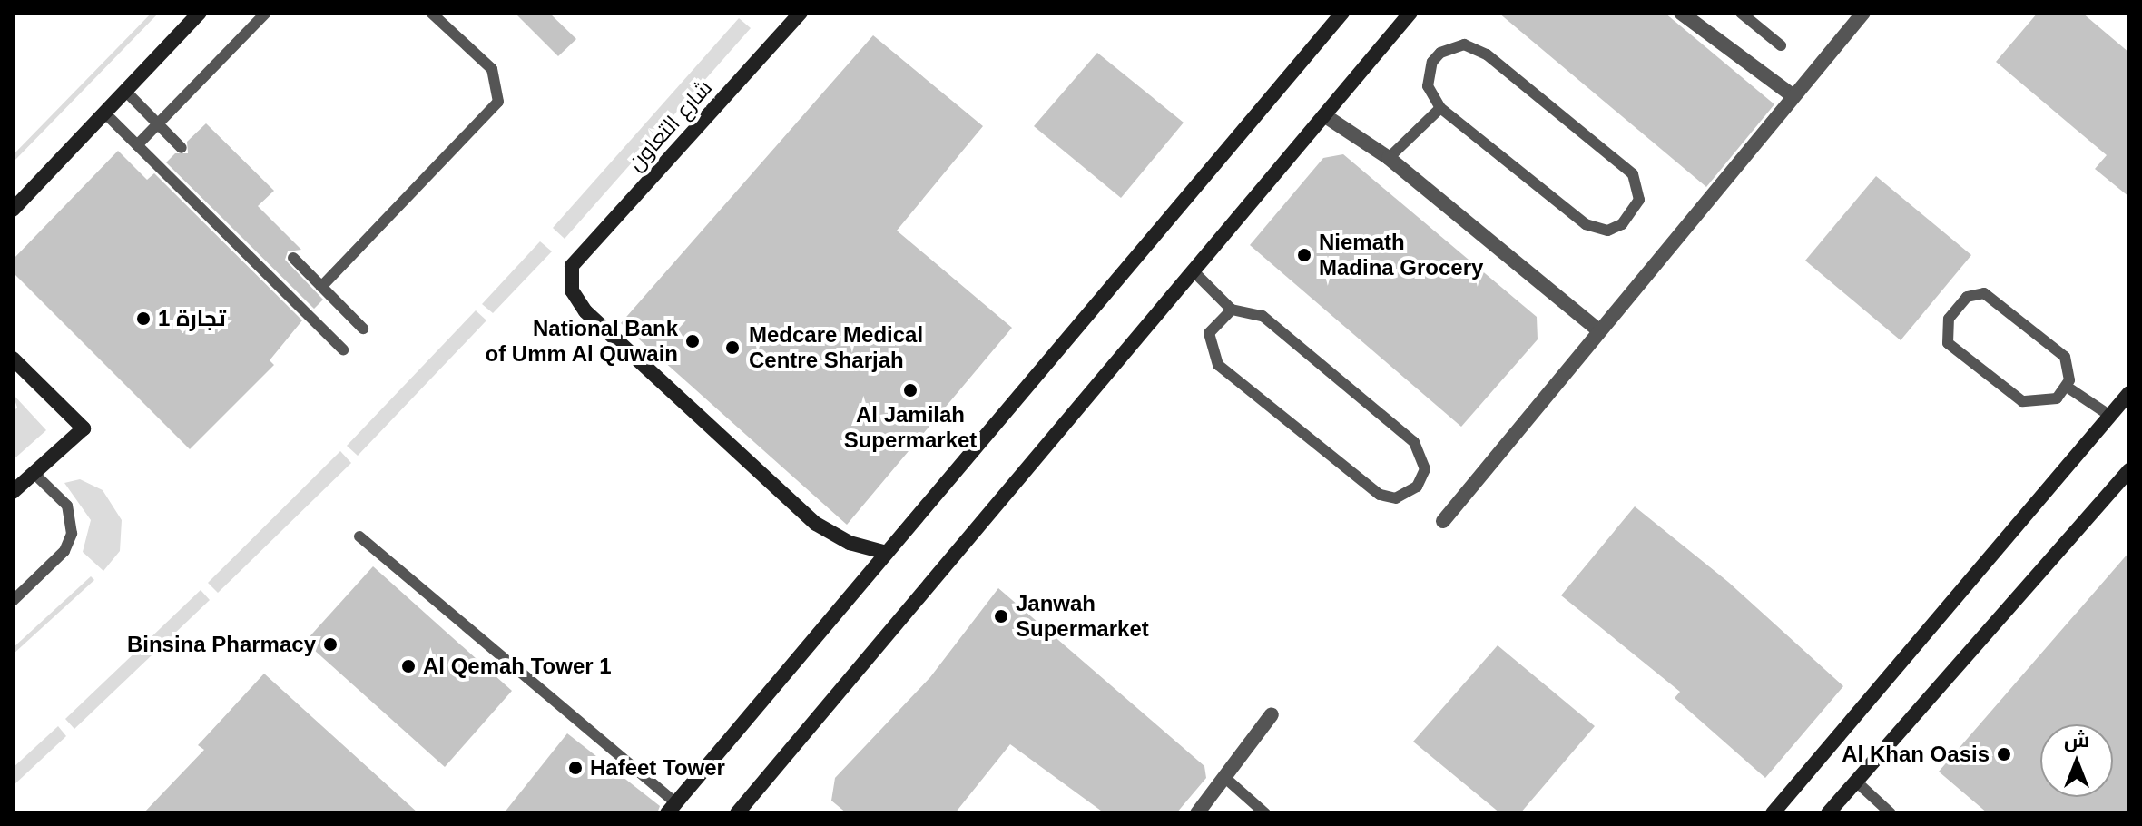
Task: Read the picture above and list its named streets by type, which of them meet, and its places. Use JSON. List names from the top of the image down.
{
  "streets": {
    "street": ["شارع التعاون"]
  },
  "places": [
    "Niemath Madina Grocery",
    "تجارة 1",
    "National Bank of Umm Al Quwain",
    "Medcare Medical Centre Sharjah",
    "Al Jamilah Supermarket",
    "Janwah Supermarket",
    "Binsina Pharmacy",
    "Al Qemah Tower 1",
    "Al Khan Oasis",
    "Hafeet Tower"
  ],
  "north": "top"
}
